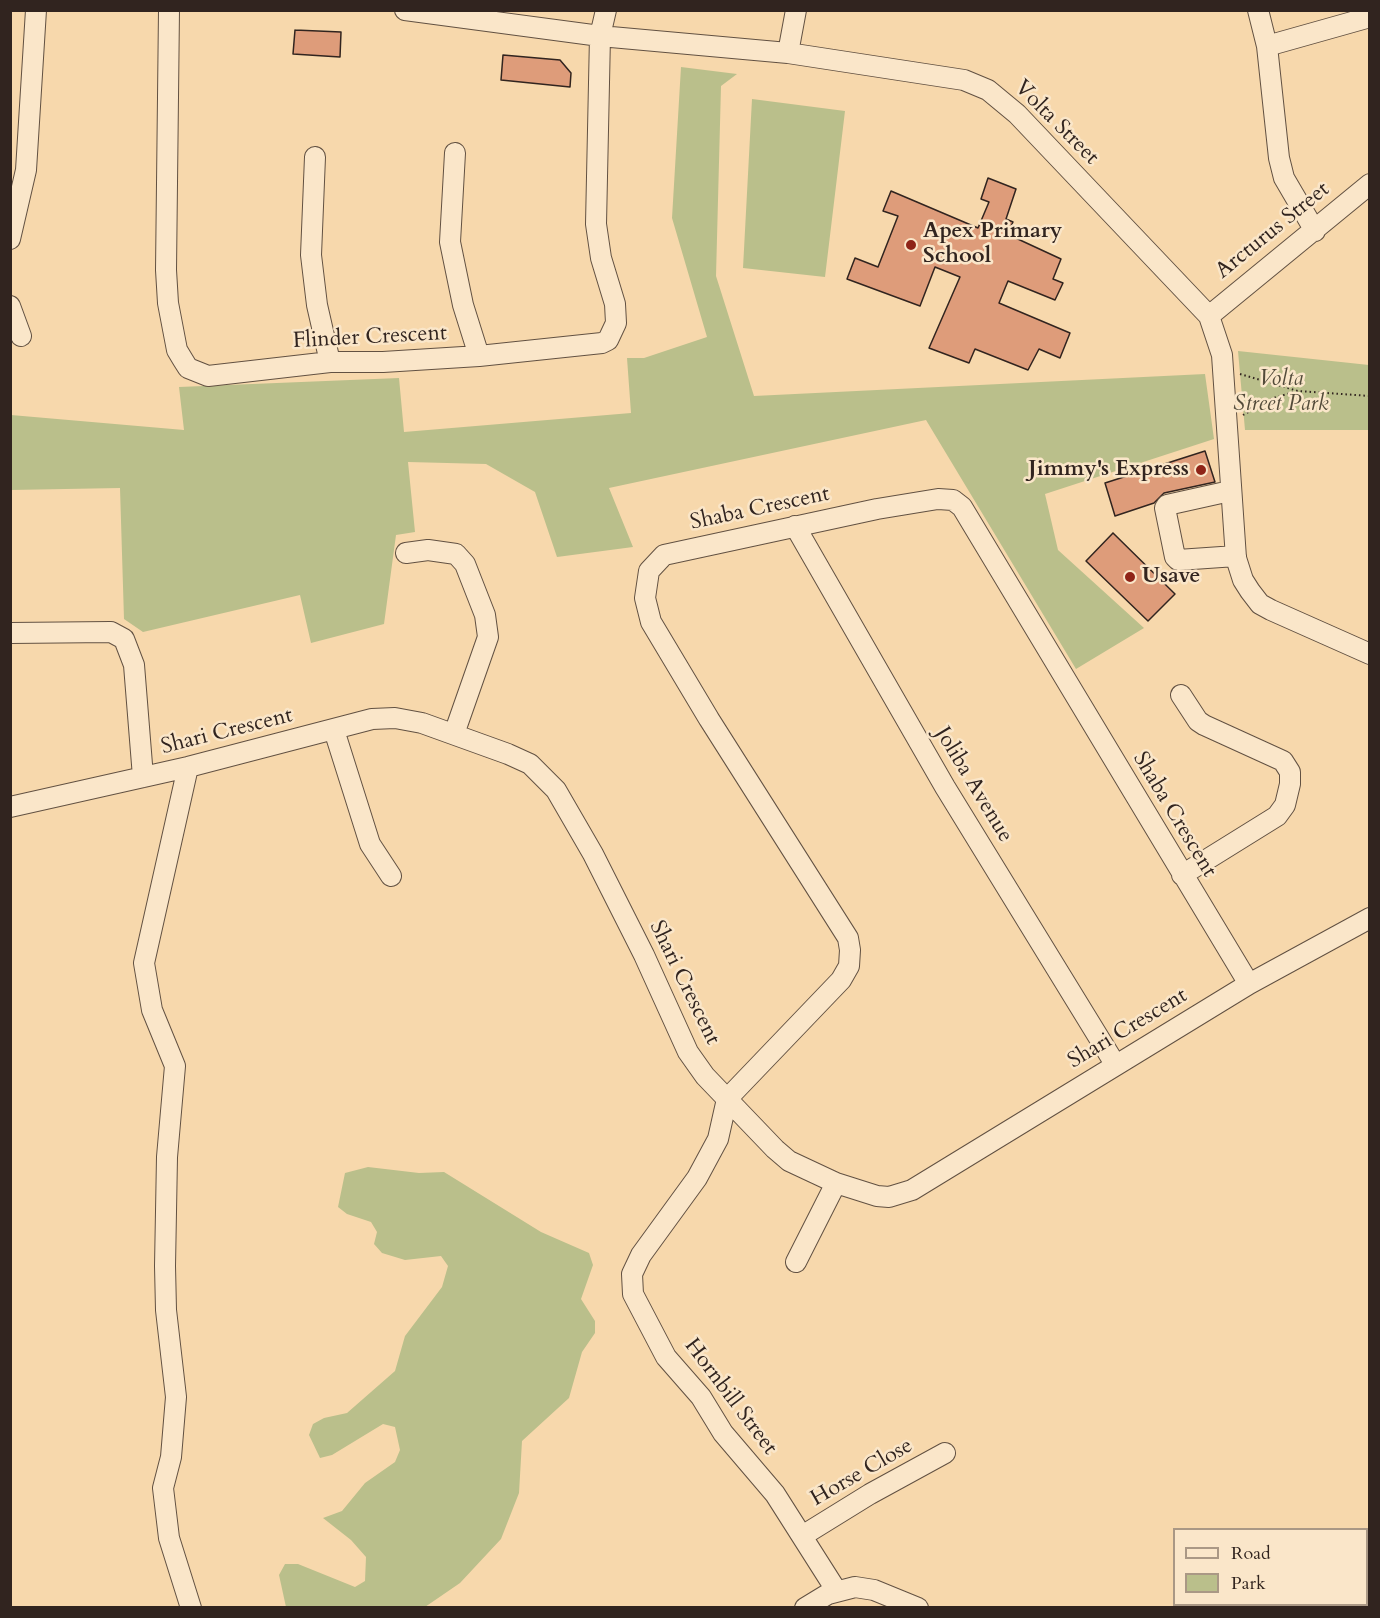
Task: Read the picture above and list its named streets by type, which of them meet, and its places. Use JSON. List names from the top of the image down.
{
  "streets": {
    "street": [
      "Volta Street",
      "Arcturus Street",
      "Flinder Crescent",
      "Shaba Crescent",
      "Shari Crescent",
      "Joliba Avenue",
      "Hornbill Street",
      "Horse Close"
    ]
  },
  "crossings": [
    ["Volta Street", "Arcturus Street"],
    ["Volta Street", "Flinder Crescent"],
    ["Shaba Crescent", "Shari Crescent"],
    ["Shaba Crescent", "Joliba Avenue"],
    ["Shaba Crescent", "Hornbill Street"],
    ["Shari Crescent", "Joliba Avenue"],
    ["Shari Crescent", "Hornbill Street"],
    ["Hornbill Street", "Horse Close"]
  ],
  "parks": ["Volta Street Park"],
  "places": ["Apex Primary School", "Jimmy's Express", "Usave"],
  "legend": ["Road", "Park"]
}
